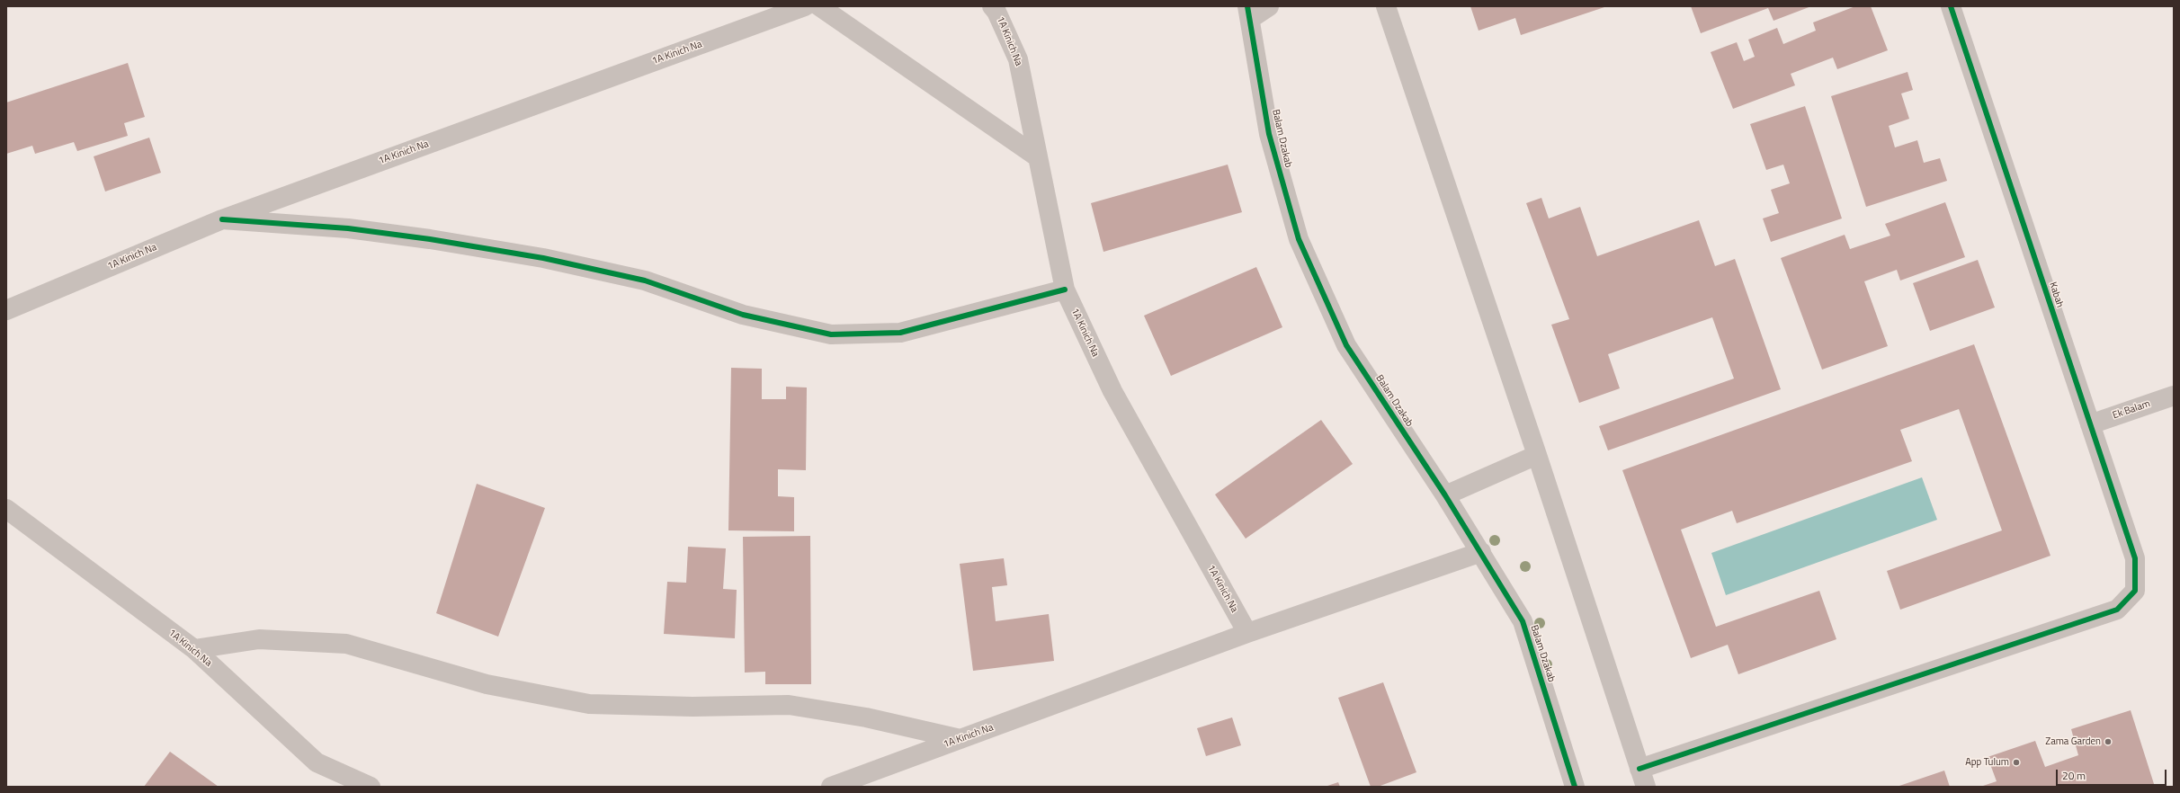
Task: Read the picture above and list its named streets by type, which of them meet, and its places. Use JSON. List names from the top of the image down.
{
  "streets": {
    "street": [
      "1A Kinich Na",
      "Balam Dzakab",
      "Kabah",
      "Ek Balam"
    ]
  },
  "crossings": [
    ["1A Kinich Na", "Balam Dzakab"],
    ["Kabah", "Ek Balam"]
  ],
  "places": ["Zama Garden", "App Tulum"],
  "scale_bar": "20 m"
}
